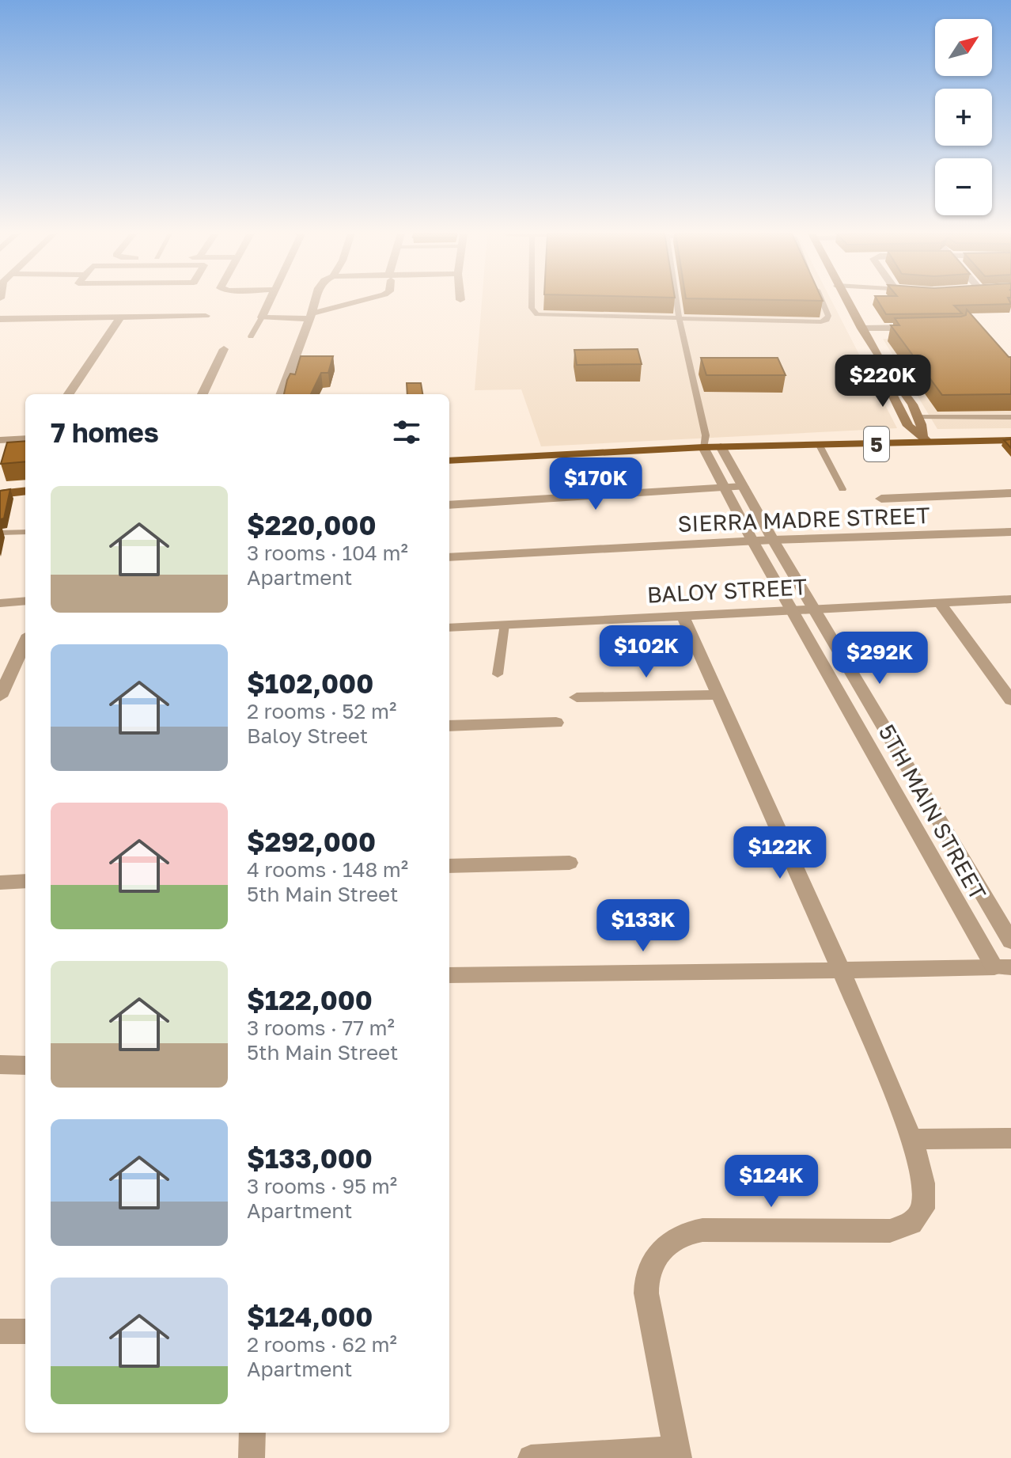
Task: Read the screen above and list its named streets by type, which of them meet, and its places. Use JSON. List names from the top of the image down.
{
  "streets": {
    "main road": ["5"],
    "street": ["SIERRA MADRE STREET", "BALOY STREET", "5TH MAIN STREET"]
  },
  "crossings": [
    ["5", "5TH MAIN STREET"],
    ["SIERRA MADRE STREET", "5TH MAIN STREET"],
    ["BALOY STREET", "5TH MAIN STREET"]
  ],
  "north": "top right",
  "page": {
    "map_buttons": ["+", "−"],
    "price": [
      "$220K",
      "$170K",
      "$102K",
      "$292K",
      "$122K",
      "$133K",
      "$124K"
    ],
    "heading": "7 homes",
    "list": [
      {
        "name": "$220,000",
        "note": "3 rooms · 104 m² · Apartment"
      },
      {
        "name": "$102,000",
        "note": "2 rooms · 52 m² · Baloy Street"
      },
      {
        "name": "$292,000",
        "note": "4 rooms · 148 m² · 5th Main Street"
      },
      {
        "name": "$122,000",
        "note": "3 rooms · 77 m² · 5th Main Street"
      },
      {
        "name": "$133,000",
        "note": "3 rooms · 95 m² · Apartment"
      },
      {
        "name": "$124,000",
        "note": "2 rooms · 62 m² · Apartment"
      }
    ]
  }
}
